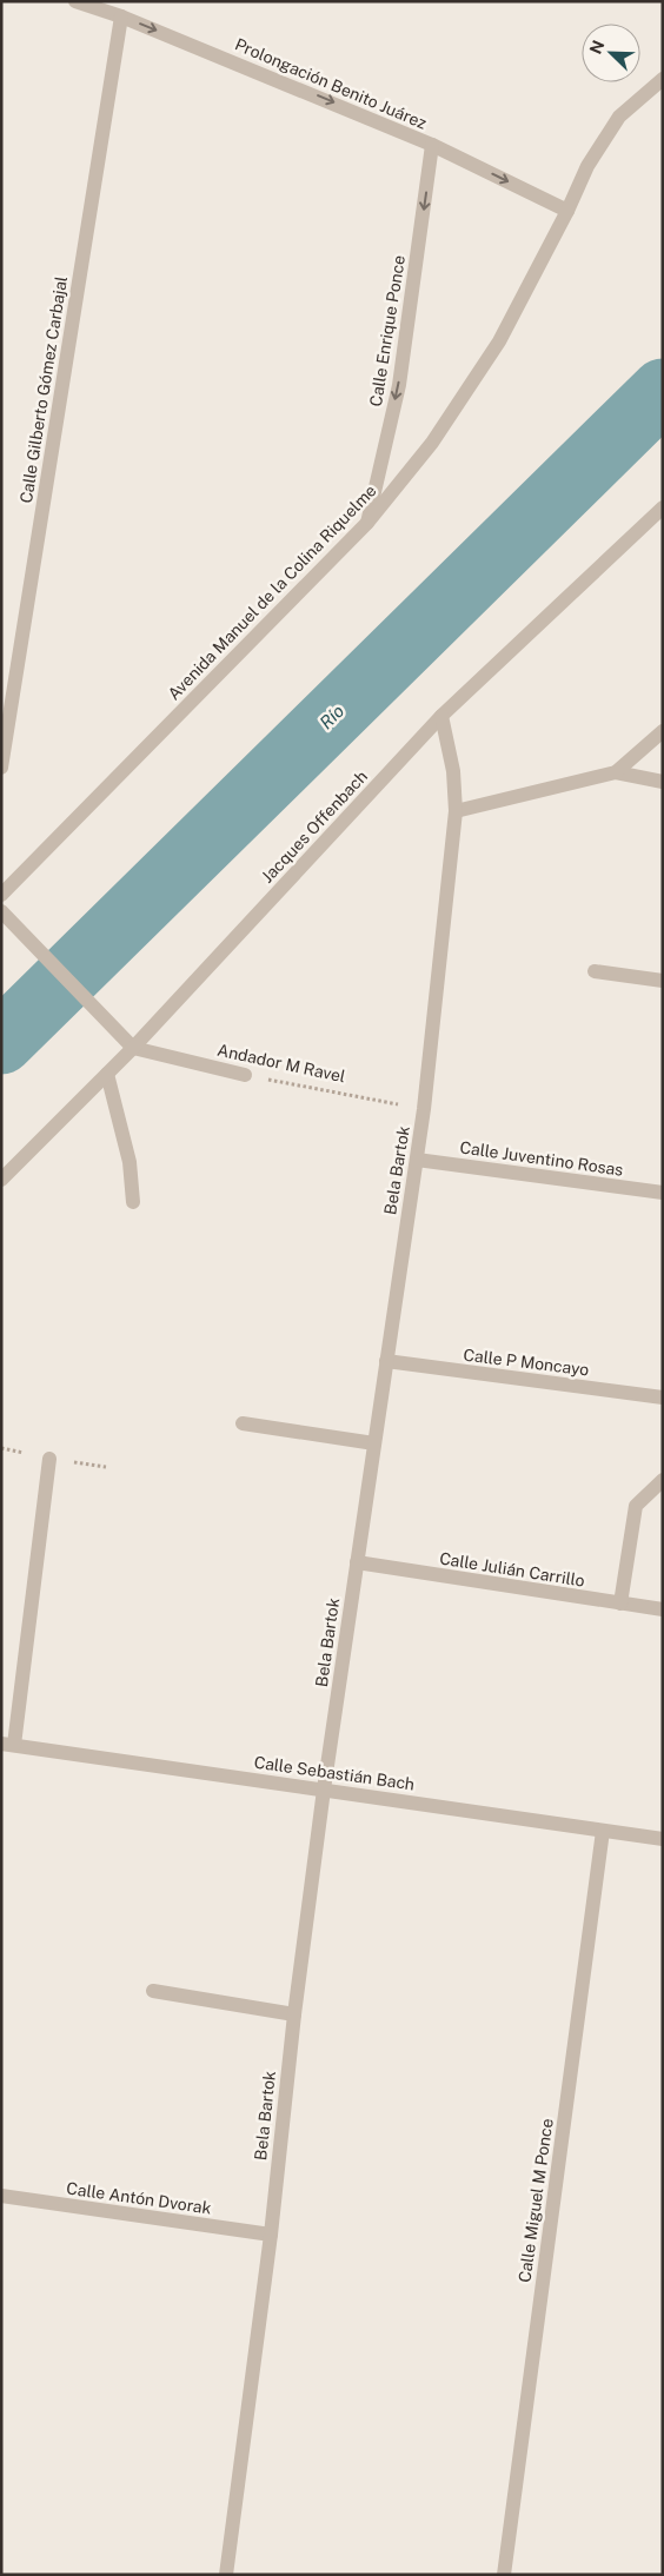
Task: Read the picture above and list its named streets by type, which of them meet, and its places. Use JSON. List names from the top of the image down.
{
  "streets": {
    "street": [
      "Prolongación Benito Juárez",
      "Calle Enrique Ponce",
      "Calle Gilberto Gómez Carbajal",
      "Avenida Manuel de la Colina Riquelme",
      "Jacques Offenbach",
      "Andador M Ravel",
      "Calle Juventino Rosas",
      "Bela Bartok",
      "Calle P Moncayo",
      "Calle Julián Carrillo",
      "Calle Sebastián Bach",
      "Calle Antón Dvorak",
      "Calle Miguel M Ponce"
    ]
  },
  "crossings": [
    ["Prolongación Benito Juárez", "Calle Enrique Ponce"],
    ["Prolongación Benito Juárez", "Calle Gilberto Gómez Carbajal"],
    ["Prolongación Benito Juárez", "Avenida Manuel de la Colina Riquelme"],
    ["Calle Enrique Ponce", "Avenida Manuel de la Colina Riquelme"],
    ["Jacques Offenbach", "Andador M Ravel"],
    ["Jacques Offenbach", "Bela Bartok"],
    ["Andador M Ravel", "Bela Bartok"],
    ["Calle Juventino Rosas", "Bela Bartok"],
    ["Bela Bartok", "Calle P Moncayo"],
    ["Bela Bartok", "Calle Julián Carrillo"],
    ["Bela Bartok", "Calle Sebastián Bach"],
    ["Bela Bartok", "Calle Antón Dvorak"],
    ["Calle Sebastián Bach", "Calle Miguel M Ponce"]
  ],
  "one_way": ["Prolongación Benito Juárez", "Calle Enrique Ponce"],
  "water": ["Río"],
  "north": "top left"
}
